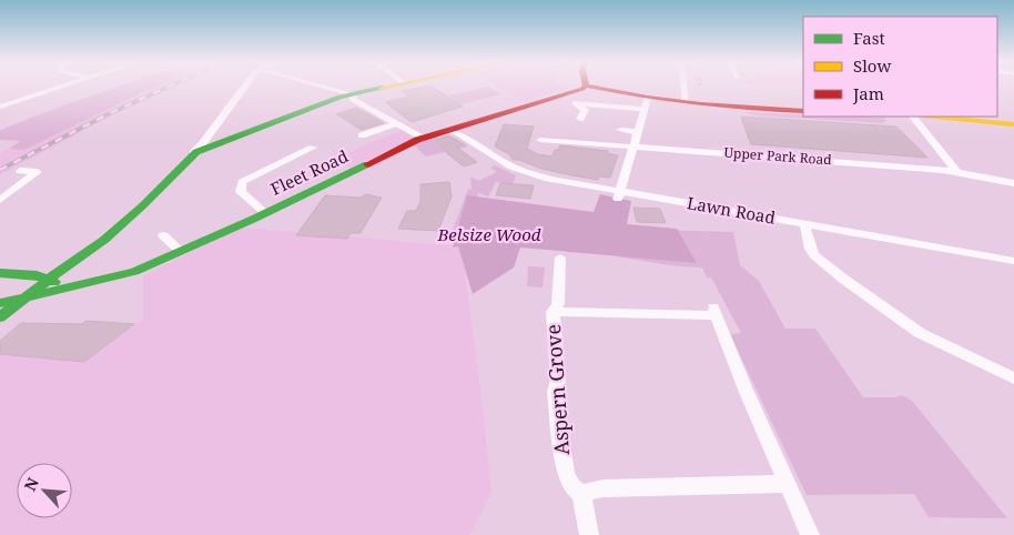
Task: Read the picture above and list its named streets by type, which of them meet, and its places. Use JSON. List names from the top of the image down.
{
  "streets": {
    "main road": ["Fleet Road"],
    "street": ["Upper Park Road", "Lawn Road", "Aspern Grove"]
  },
  "crossings": [
    ["Fleet Road", "Lawn Road"]
  ],
  "parks": ["Belsize Wood"],
  "legend": ["Fast", "Slow", "Jam"],
  "north": "top left"
}
